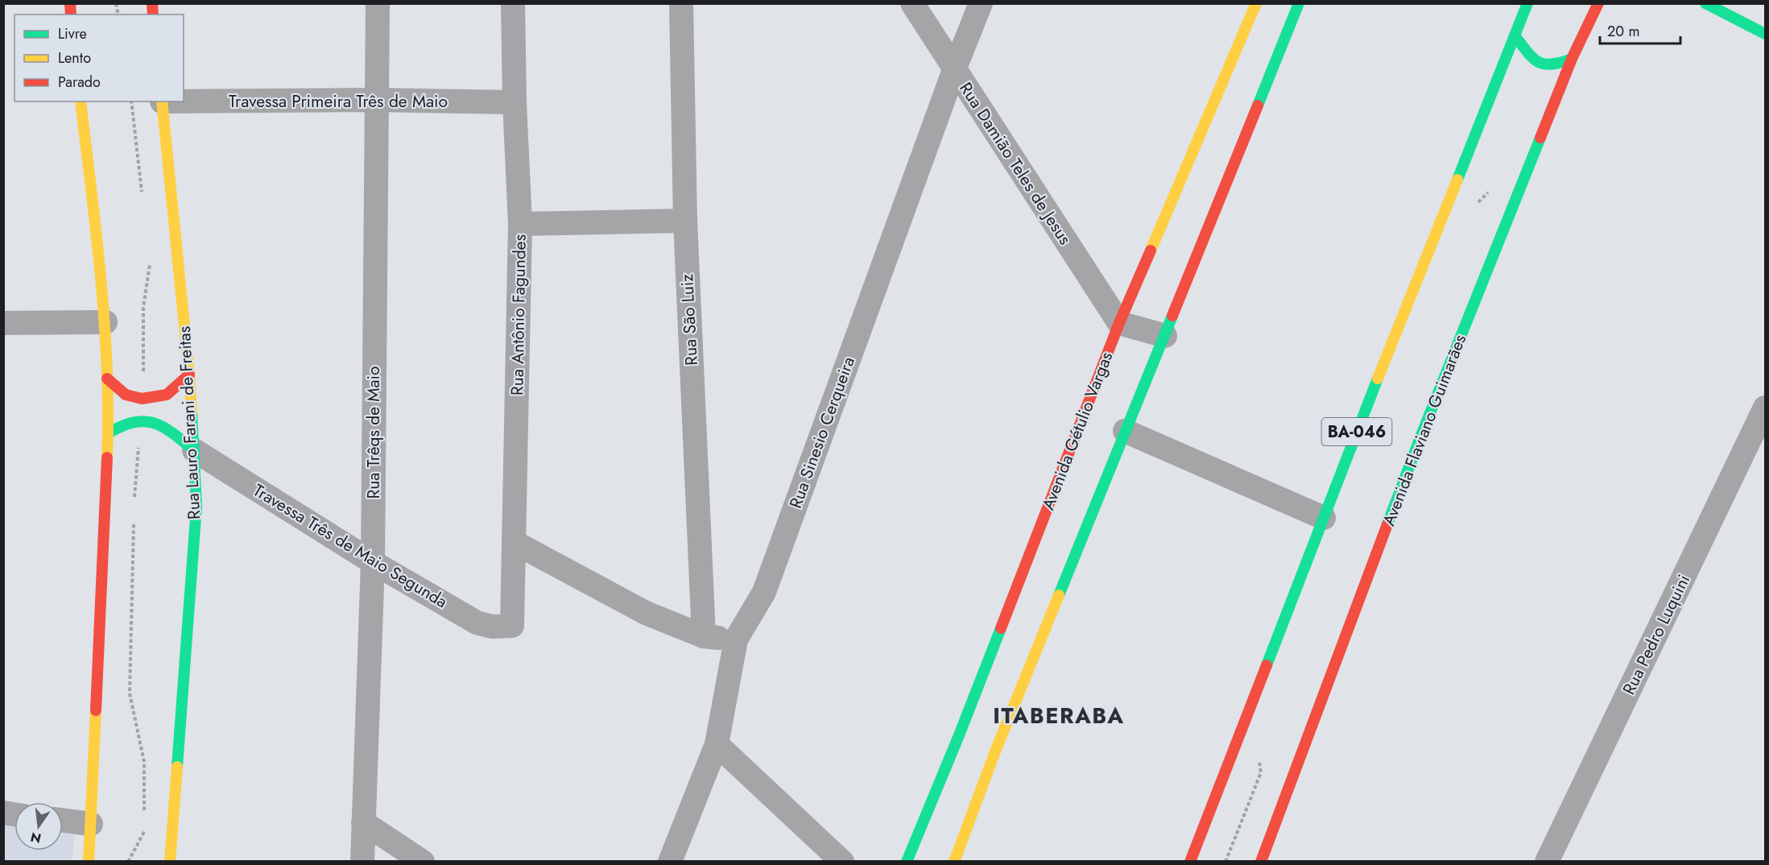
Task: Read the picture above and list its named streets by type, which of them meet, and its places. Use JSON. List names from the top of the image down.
{
  "streets": {
    "street": [
      "Travessa Primeira Três de Maio",
      "Rua Damião Teles de Jesus",
      "Rua Antônio Fagundes",
      "Rua São Luiz",
      "Rua Lauro Farani de Freitas",
      "Avenida Flaviano Guimarães",
      "Avenida Gétulio Vargas",
      "BA-046",
      "Rua Trêqs de Maio",
      "Rua Sinesio Cerqueira",
      "Travessa Três de Maio Segunda",
      "Rua Pedro Luquini"
    ]
  },
  "crossings": [
    ["Travessa Primeira Três de Maio", "Rua Antônio Fagundes"],
    ["Travessa Primeira Três de Maio", "Rua Trêqs de Maio"],
    ["Rua Damião Teles de Jesus", "Avenida Gétulio Vargas"],
    ["Rua Damião Teles de Jesus", "Rua Sinesio Cerqueira"],
    ["Rua Antônio Fagundes", "Travessa Três de Maio Segunda"],
    ["Rua Lauro Farani de Freitas", "Travessa Três de Maio Segunda"],
    ["Rua Trêqs de Maio", "Travessa Três de Maio Segunda"]
  ],
  "districts": ["ITABERABA"],
  "legend": ["Livre", "Lento", "Parado"],
  "scale_bar": "20 m",
  "north": "bottom"
}
